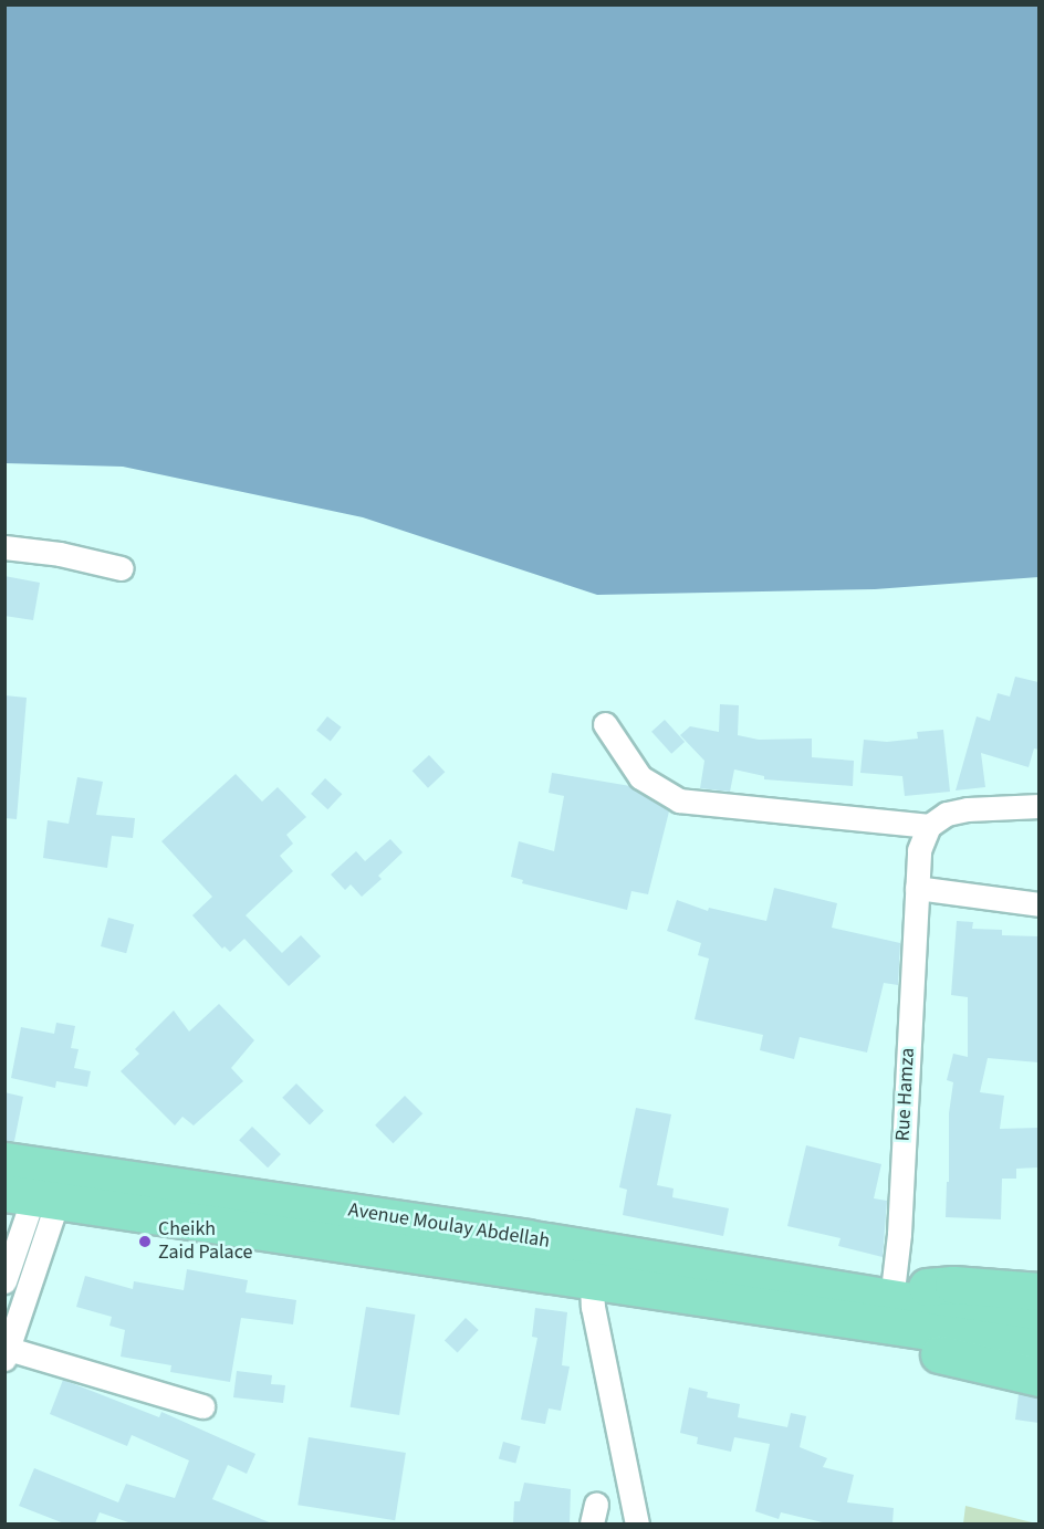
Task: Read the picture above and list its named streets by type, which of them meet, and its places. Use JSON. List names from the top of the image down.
{
  "streets": {
    "main road": ["Avenue Moulay Abdellah"],
    "street": ["Rue Hamza"]
  },
  "crossings": [
    ["Rue Hamza", "Avenue Moulay Abdellah"]
  ],
  "places": ["Cheikh Zaid Palace"]
}
